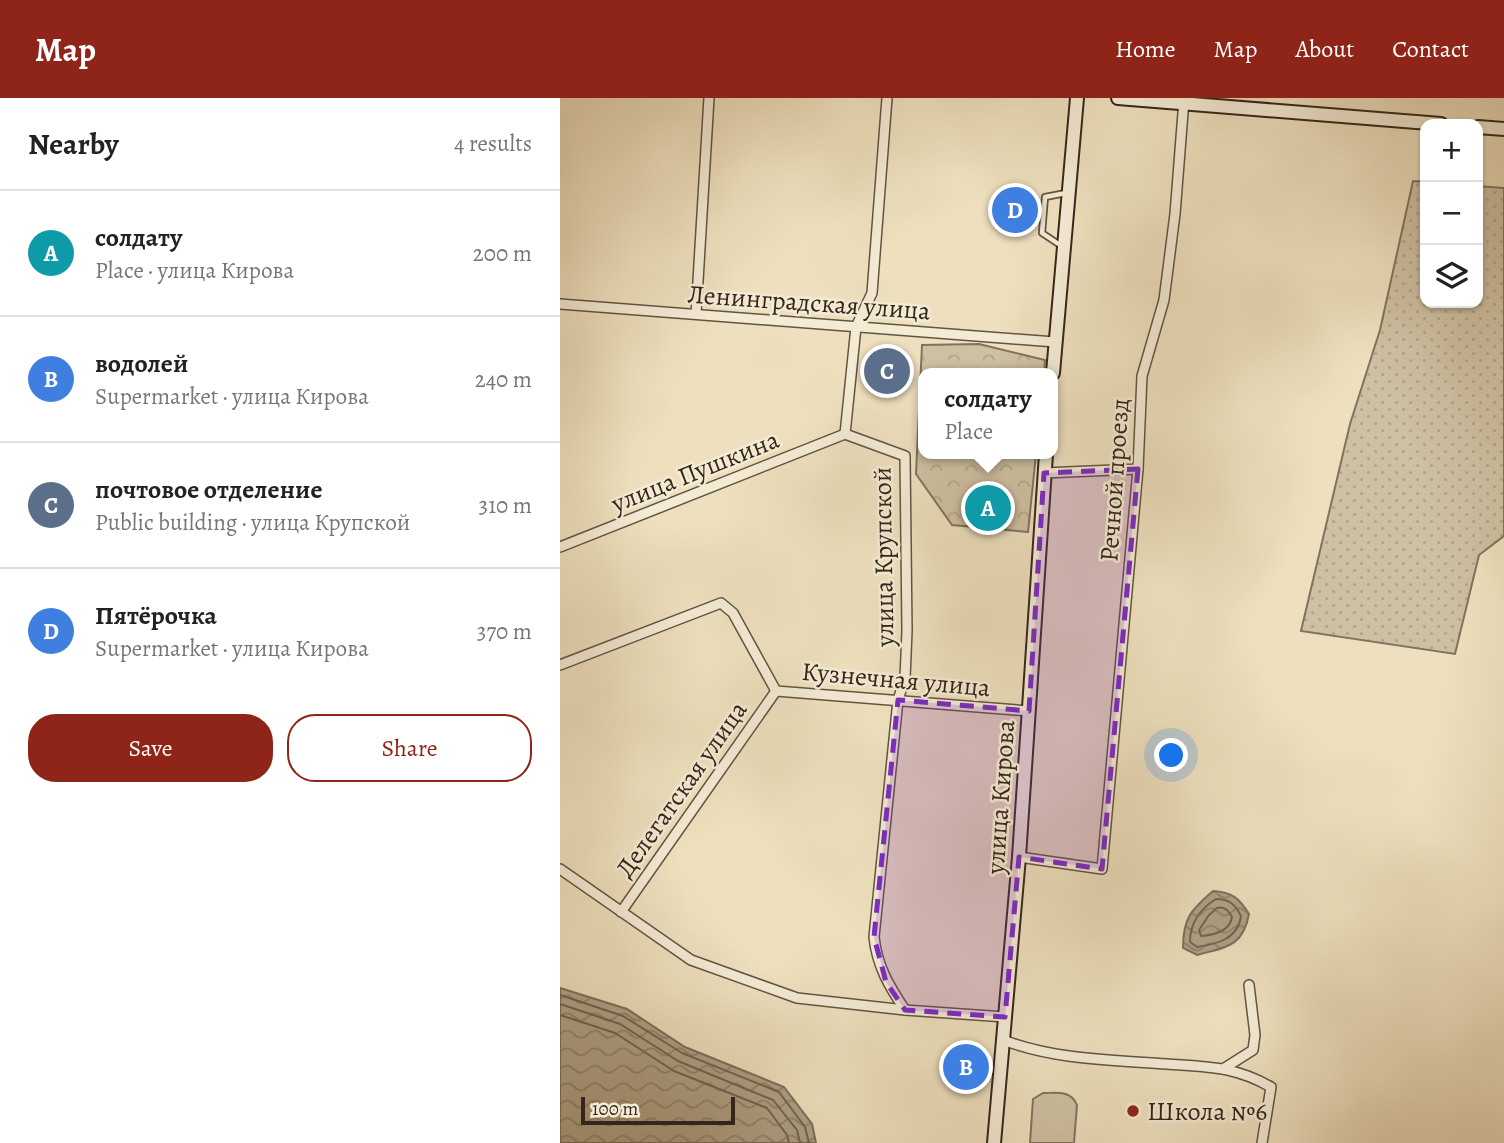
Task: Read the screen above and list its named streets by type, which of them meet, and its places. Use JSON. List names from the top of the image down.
{
  "streets": {
    "street": [
      "Ленинградская улица",
      "улица Пушкина",
      "Речной проезд",
      "улица Крупской",
      "Кузнечная улица",
      "Делегатская улица",
      "улица Кирова"
    ]
  },
  "crossings": [
    ["Ленинградская улица", "улица Крупской"],
    ["улица Пушкина", "улица Крупской"],
    ["Речной проезд", "улица Кирова"],
    ["улица Крупской", "Кузнечная улица"],
    ["Кузнечная улица", "Делегатская улица"],
    ["Кузнечная улица", "улица Кирова"]
  ],
  "places": ["Школа №6"],
  "scale_bar": "100 m",
  "page": {
    "header": "Map",
    "nav": [
      "Home",
      "Map",
      "About",
      "Contact"
    ],
    "heading": ["Nearby", "4 results"],
    "map_buttons": ["+", "−"],
    "pins": [
      "D",
      "C",
      "A",
      "B"
    ],
    "list": [
      {
        "mark": "A",
        "name": "солдату",
        "note": "Place · улица Кирова",
        "value": "200 m"
      },
      {
        "mark": "B",
        "name": "водолей",
        "note": "Supermarket · улица Кирова",
        "value": "240 m"
      },
      {
        "mark": "C",
        "name": "почтовое отделение",
        "note": "Public building · улица Крупской",
        "value": "310 m"
      },
      {
        "mark": "D",
        "name": "Пятёрочка",
        "note": "Supermarket · улица Кирова",
        "value": "370 m"
      }
    ],
    "popup": ["солдату", "Place"],
    "buttons": ["Save", "Share"],
    "scale": "100 m"
  }
}
